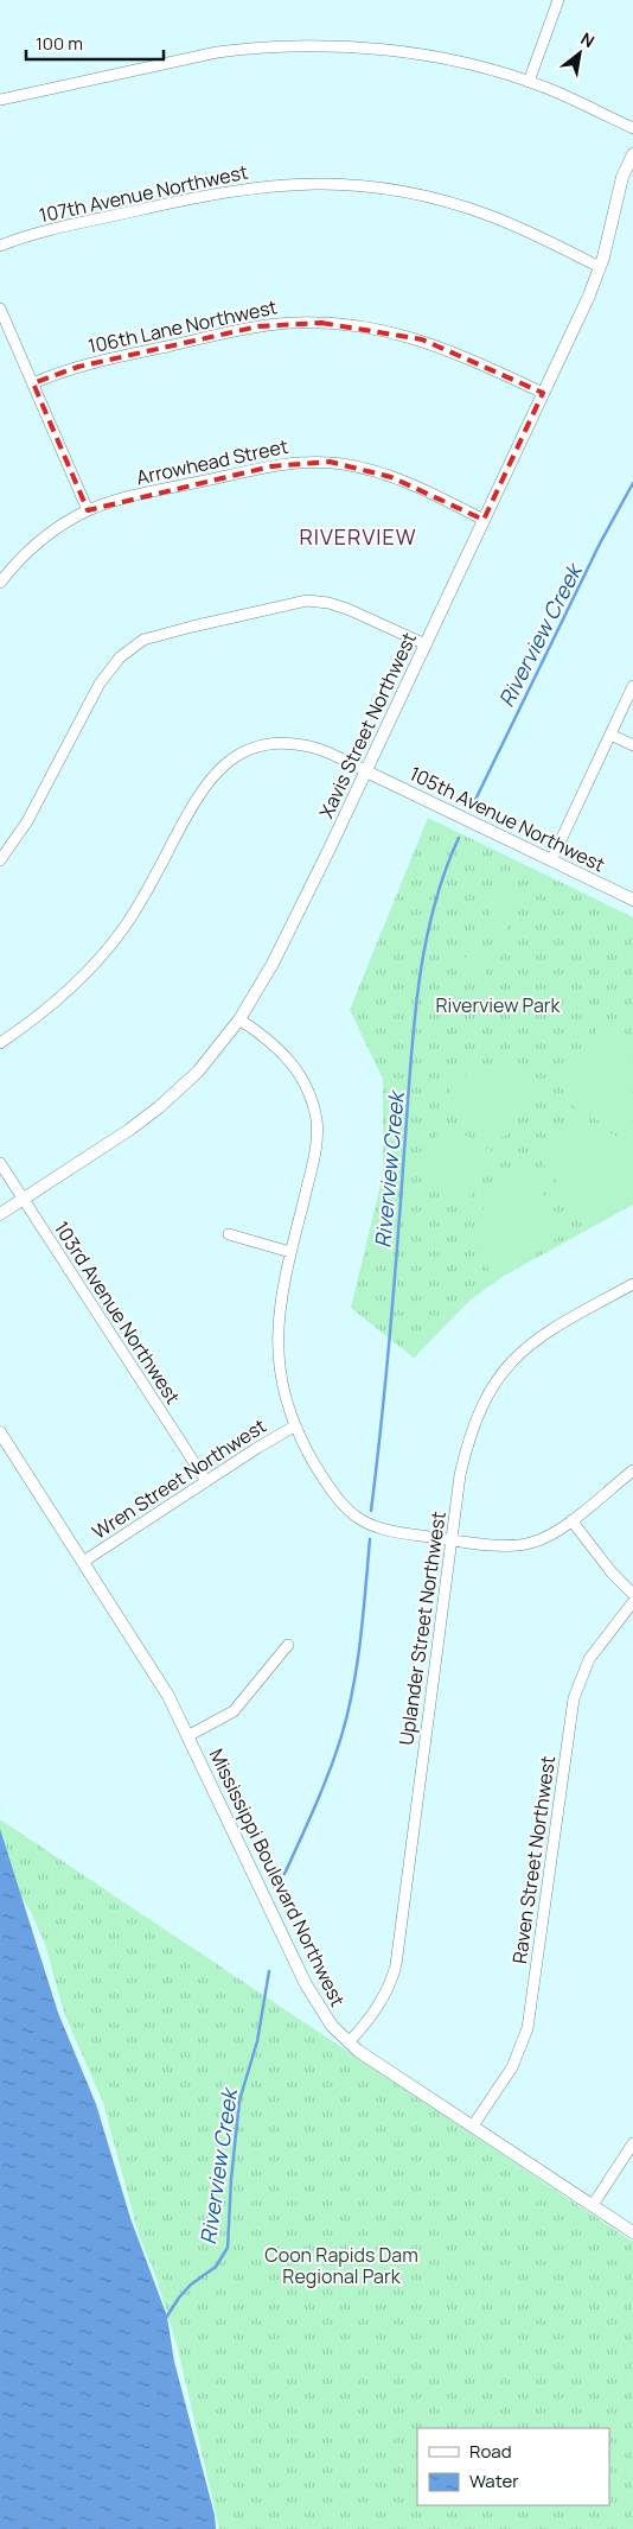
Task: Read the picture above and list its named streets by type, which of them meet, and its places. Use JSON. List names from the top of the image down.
{
  "streets": {
    "street": [
      "107th Avenue Northwest",
      "106th Lane Northwest",
      "Arrowhead Street",
      "Xavis Street Northwest",
      "105th Avenue Northwest",
      "103rd Avenue Northwest",
      "Wren Street Northwest",
      "Uplander Street Northwest",
      "Raven Street Northwest",
      "Mississippi Boulevard Northwest"
    ]
  },
  "crossings": [
    ["107th Avenue Northwest", "Xavis Street Northwest"],
    ["106th Lane Northwest", "Xavis Street Northwest"],
    ["Arrowhead Street", "Xavis Street Northwest"],
    ["Xavis Street Northwest", "105th Avenue Northwest"],
    ["Xavis Street Northwest", "103rd Avenue Northwest"],
    ["103rd Avenue Northwest", "Wren Street Northwest"],
    ["Wren Street Northwest", "Mississippi Boulevard Northwest"],
    ["Uplander Street Northwest", "Mississippi Boulevard Northwest"],
    ["Raven Street Northwest", "Mississippi Boulevard Northwest"]
  ],
  "districts": ["RIVERVIEW"],
  "water": ["Riverview Creek"],
  "parks": ["Riverview Park", "Coon Rapids Dam Regional Park"],
  "legend": ["Road", "Water"],
  "scale_bar": "100 m",
  "north": "top right"
}
